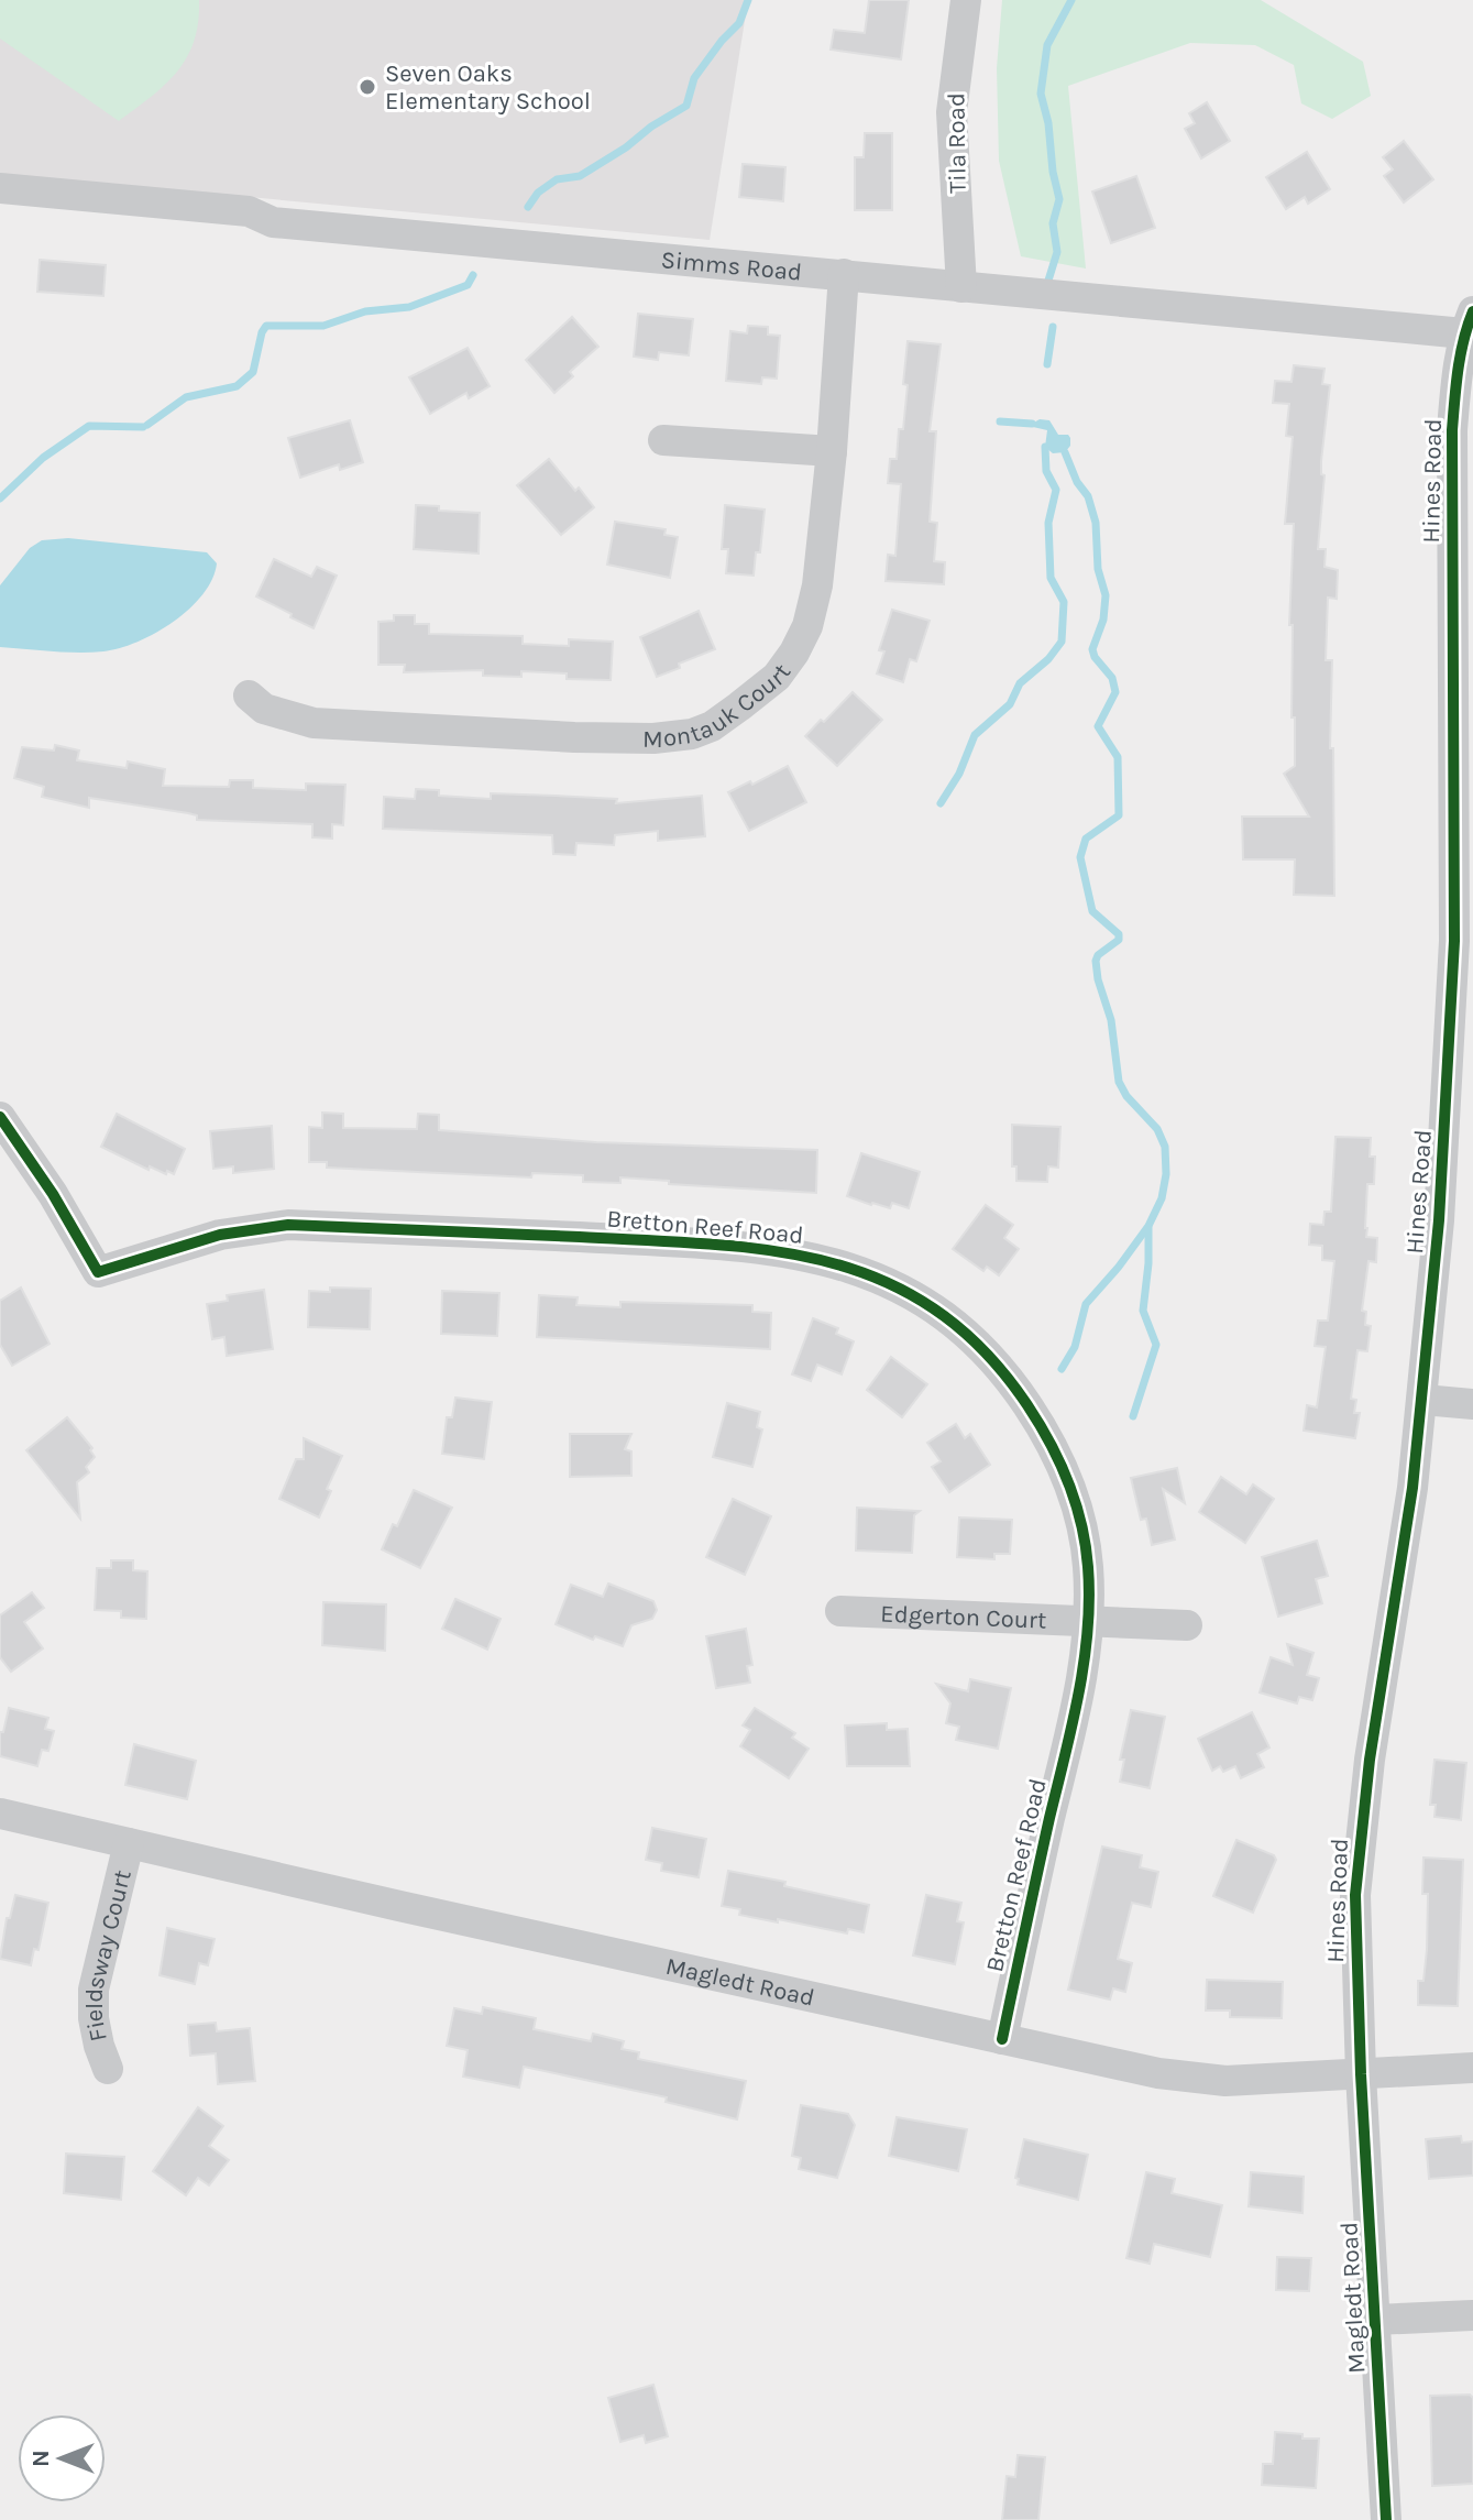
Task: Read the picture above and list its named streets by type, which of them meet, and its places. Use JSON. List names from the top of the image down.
{
  "streets": {
    "street": [
      "Tila Road",
      "Simms Road",
      "Hines Road",
      "Montauk Court",
      "Bretton Reef Road",
      "Edgerton Court",
      "Fieldsway Court",
      "Magledt Road"
    ]
  },
  "crossings": [
    ["Tila Road", "Simms Road"],
    ["Simms Road", "Hines Road"],
    ["Simms Road", "Montauk Court"],
    ["Hines Road", "Magledt Road"],
    ["Bretton Reef Road", "Edgerton Court"],
    ["Bretton Reef Road", "Magledt Road"],
    ["Fieldsway Court", "Magledt Road"]
  ],
  "places": ["Seven Oaks Elementary School"],
  "north": "left"
}
